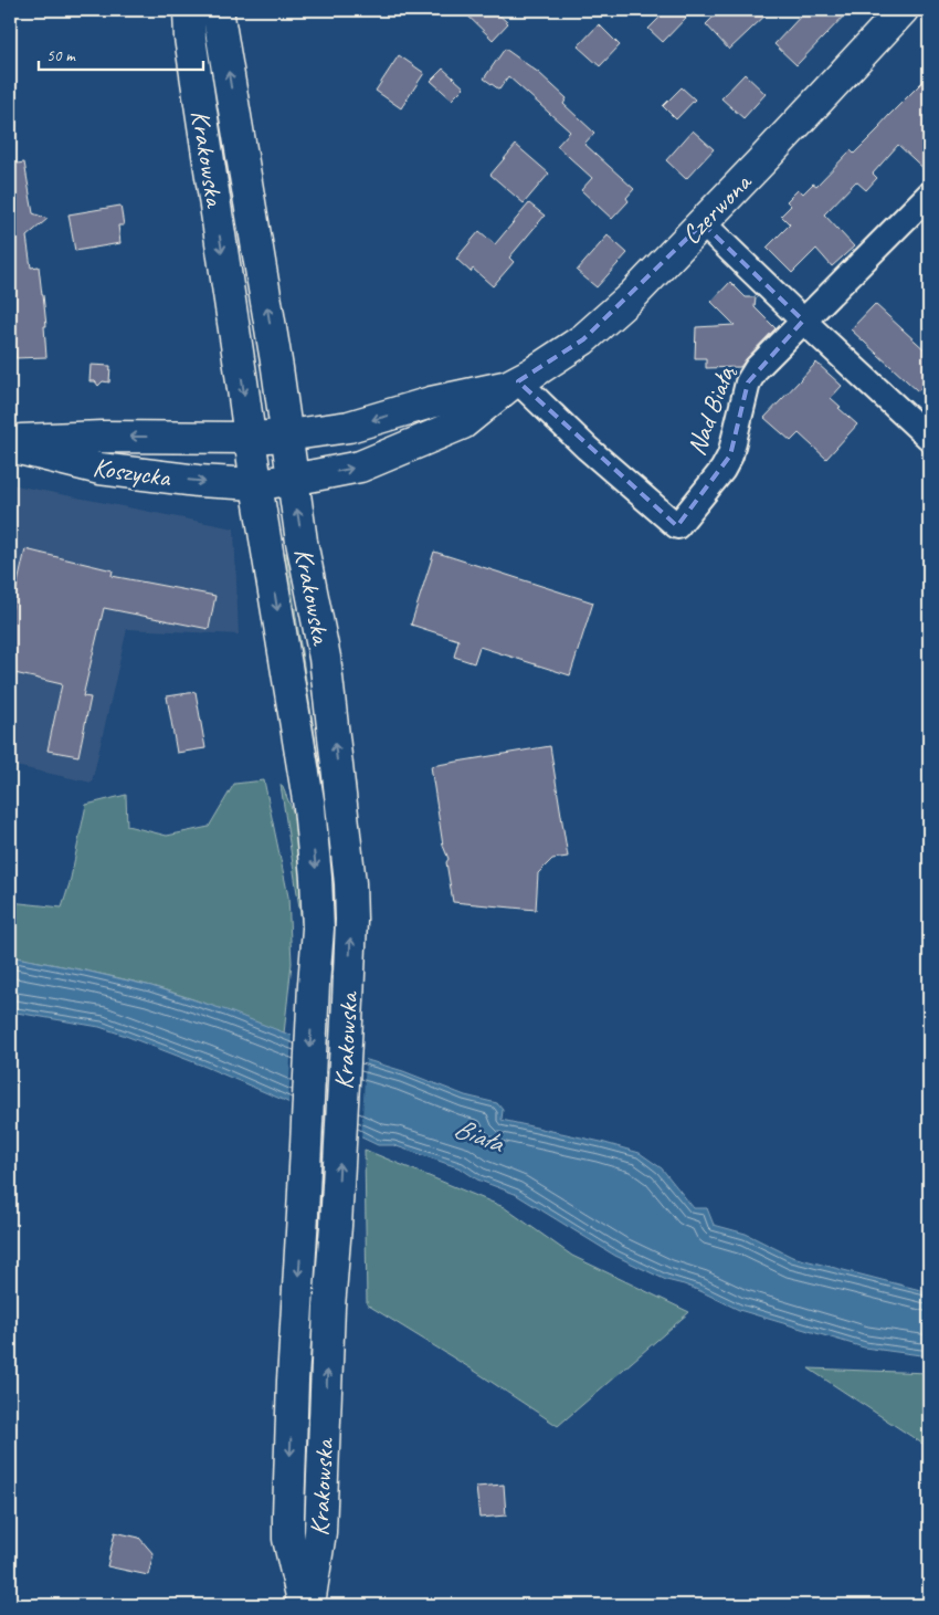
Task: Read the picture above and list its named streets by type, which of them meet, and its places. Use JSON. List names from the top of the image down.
{
  "streets": {
    "street": [
      "Krakowska",
      "Czerwona",
      "Nad Białą",
      "Koszycka"
    ]
  },
  "crossings": [
    ["Krakowska", "Czerwona"],
    ["Krakowska", "Koszycka"],
    ["Czerwona", "Nad Białą"]
  ],
  "water": ["Biała"],
  "scale_bar": "50 m"
}
